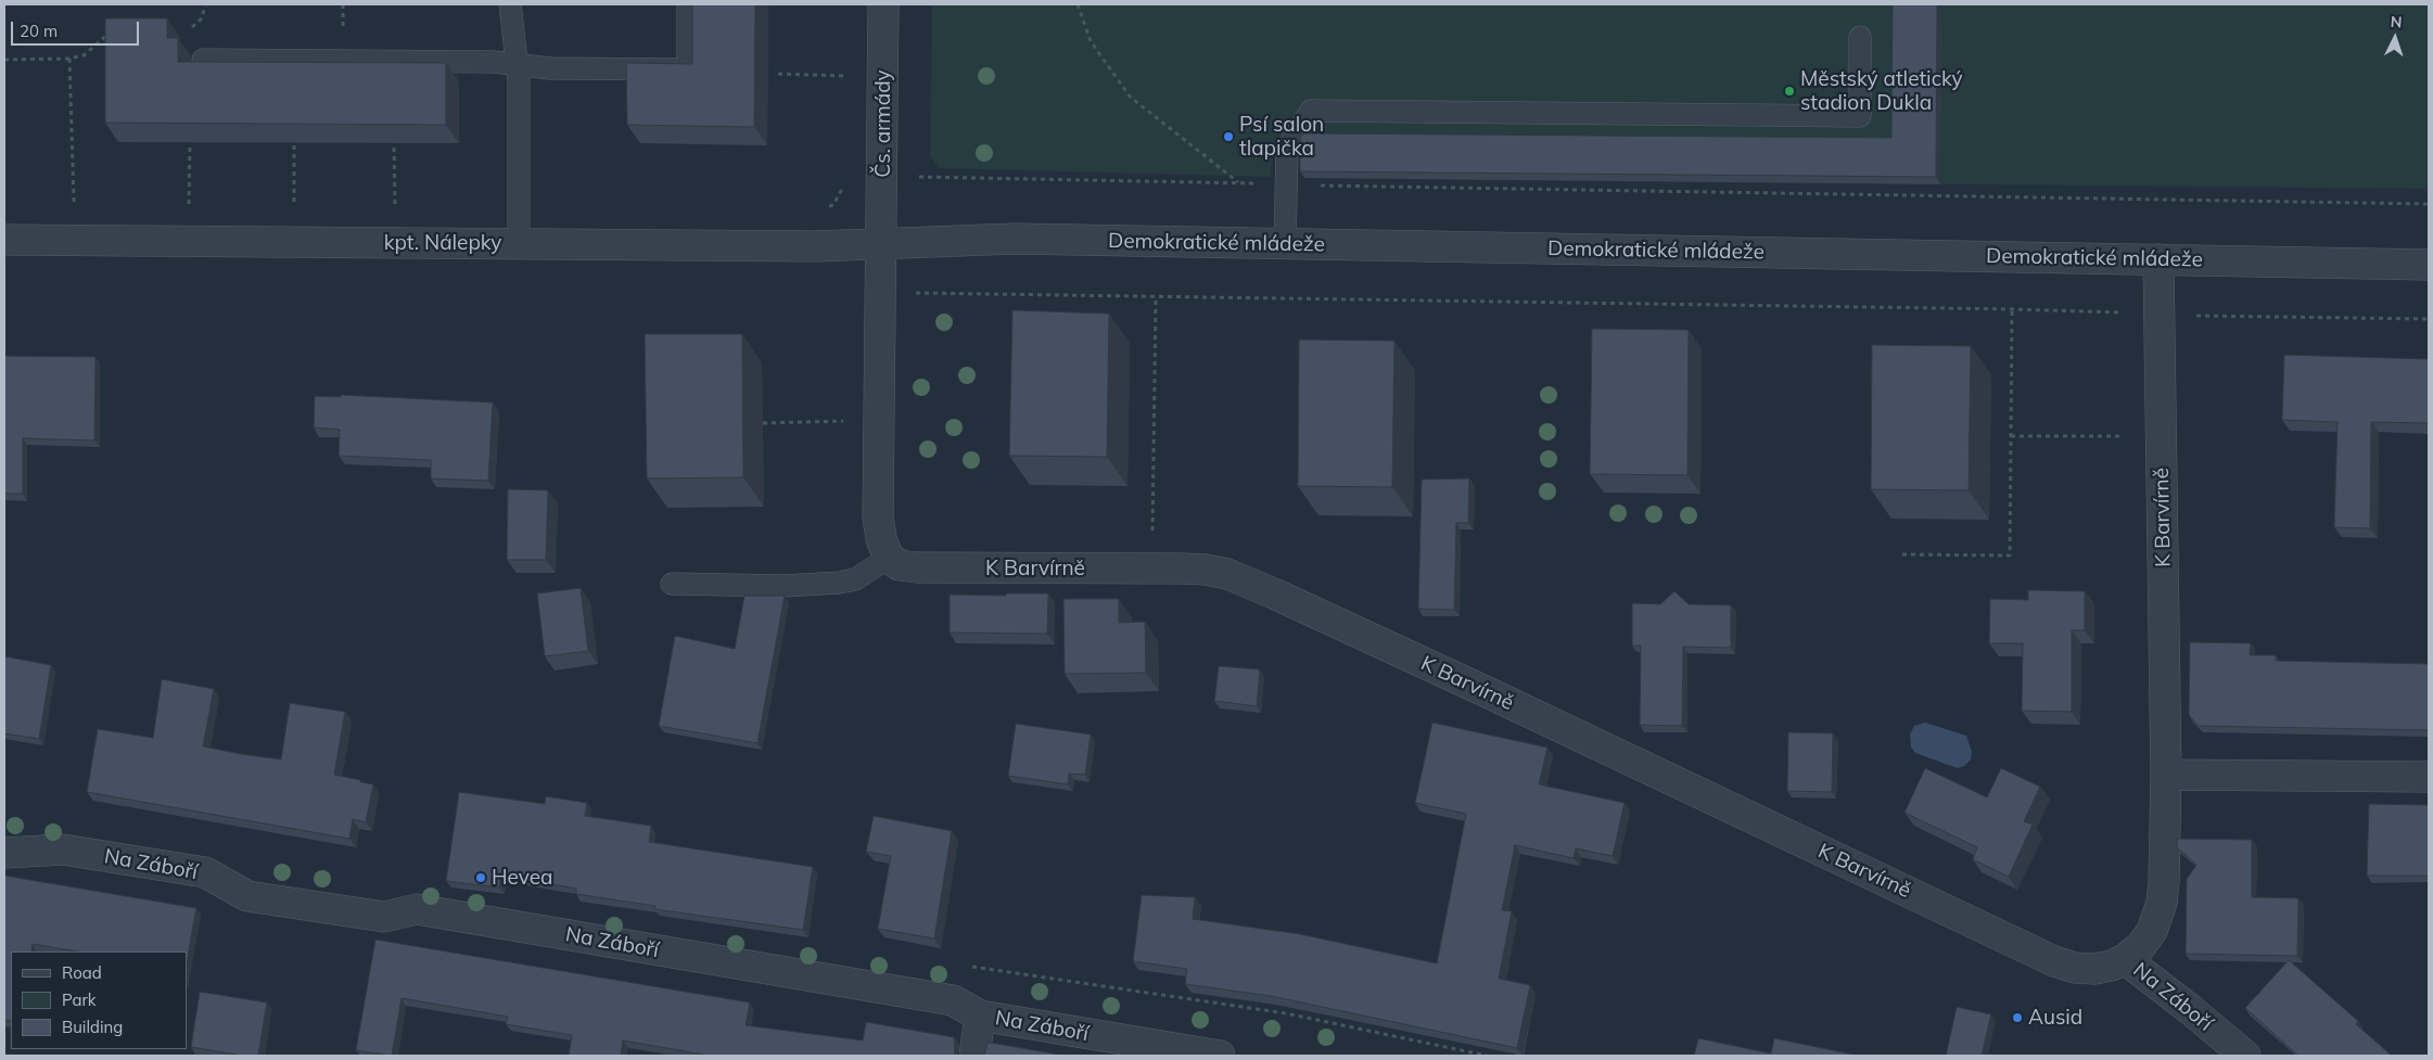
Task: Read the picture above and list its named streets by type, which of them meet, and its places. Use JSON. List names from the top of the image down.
{
  "streets": {
    "street": [
      "Čs. armády",
      "kpt. Nálepky",
      "Demokratické mládeže",
      "K Barvírně",
      "Na Záboří"
    ]
  },
  "crossings": [
    ["Čs. armády", "kpt. Nálepky"],
    ["Čs. armády", "Demokratické mládeže"],
    ["kpt. Nálepky", "Demokratické mládeže"],
    ["Demokratické mládeže", "K Barvírně"],
    ["K Barvírně", "Na Záboří"]
  ],
  "places": [
    "Městský atletický stadion Dukla",
    "Psí salon tlapička",
    "Hevea",
    "Ausid"
  ],
  "legend": ["Road", "Park", "Building"],
  "scale_bar": "20 m",
  "north": "top"
}
